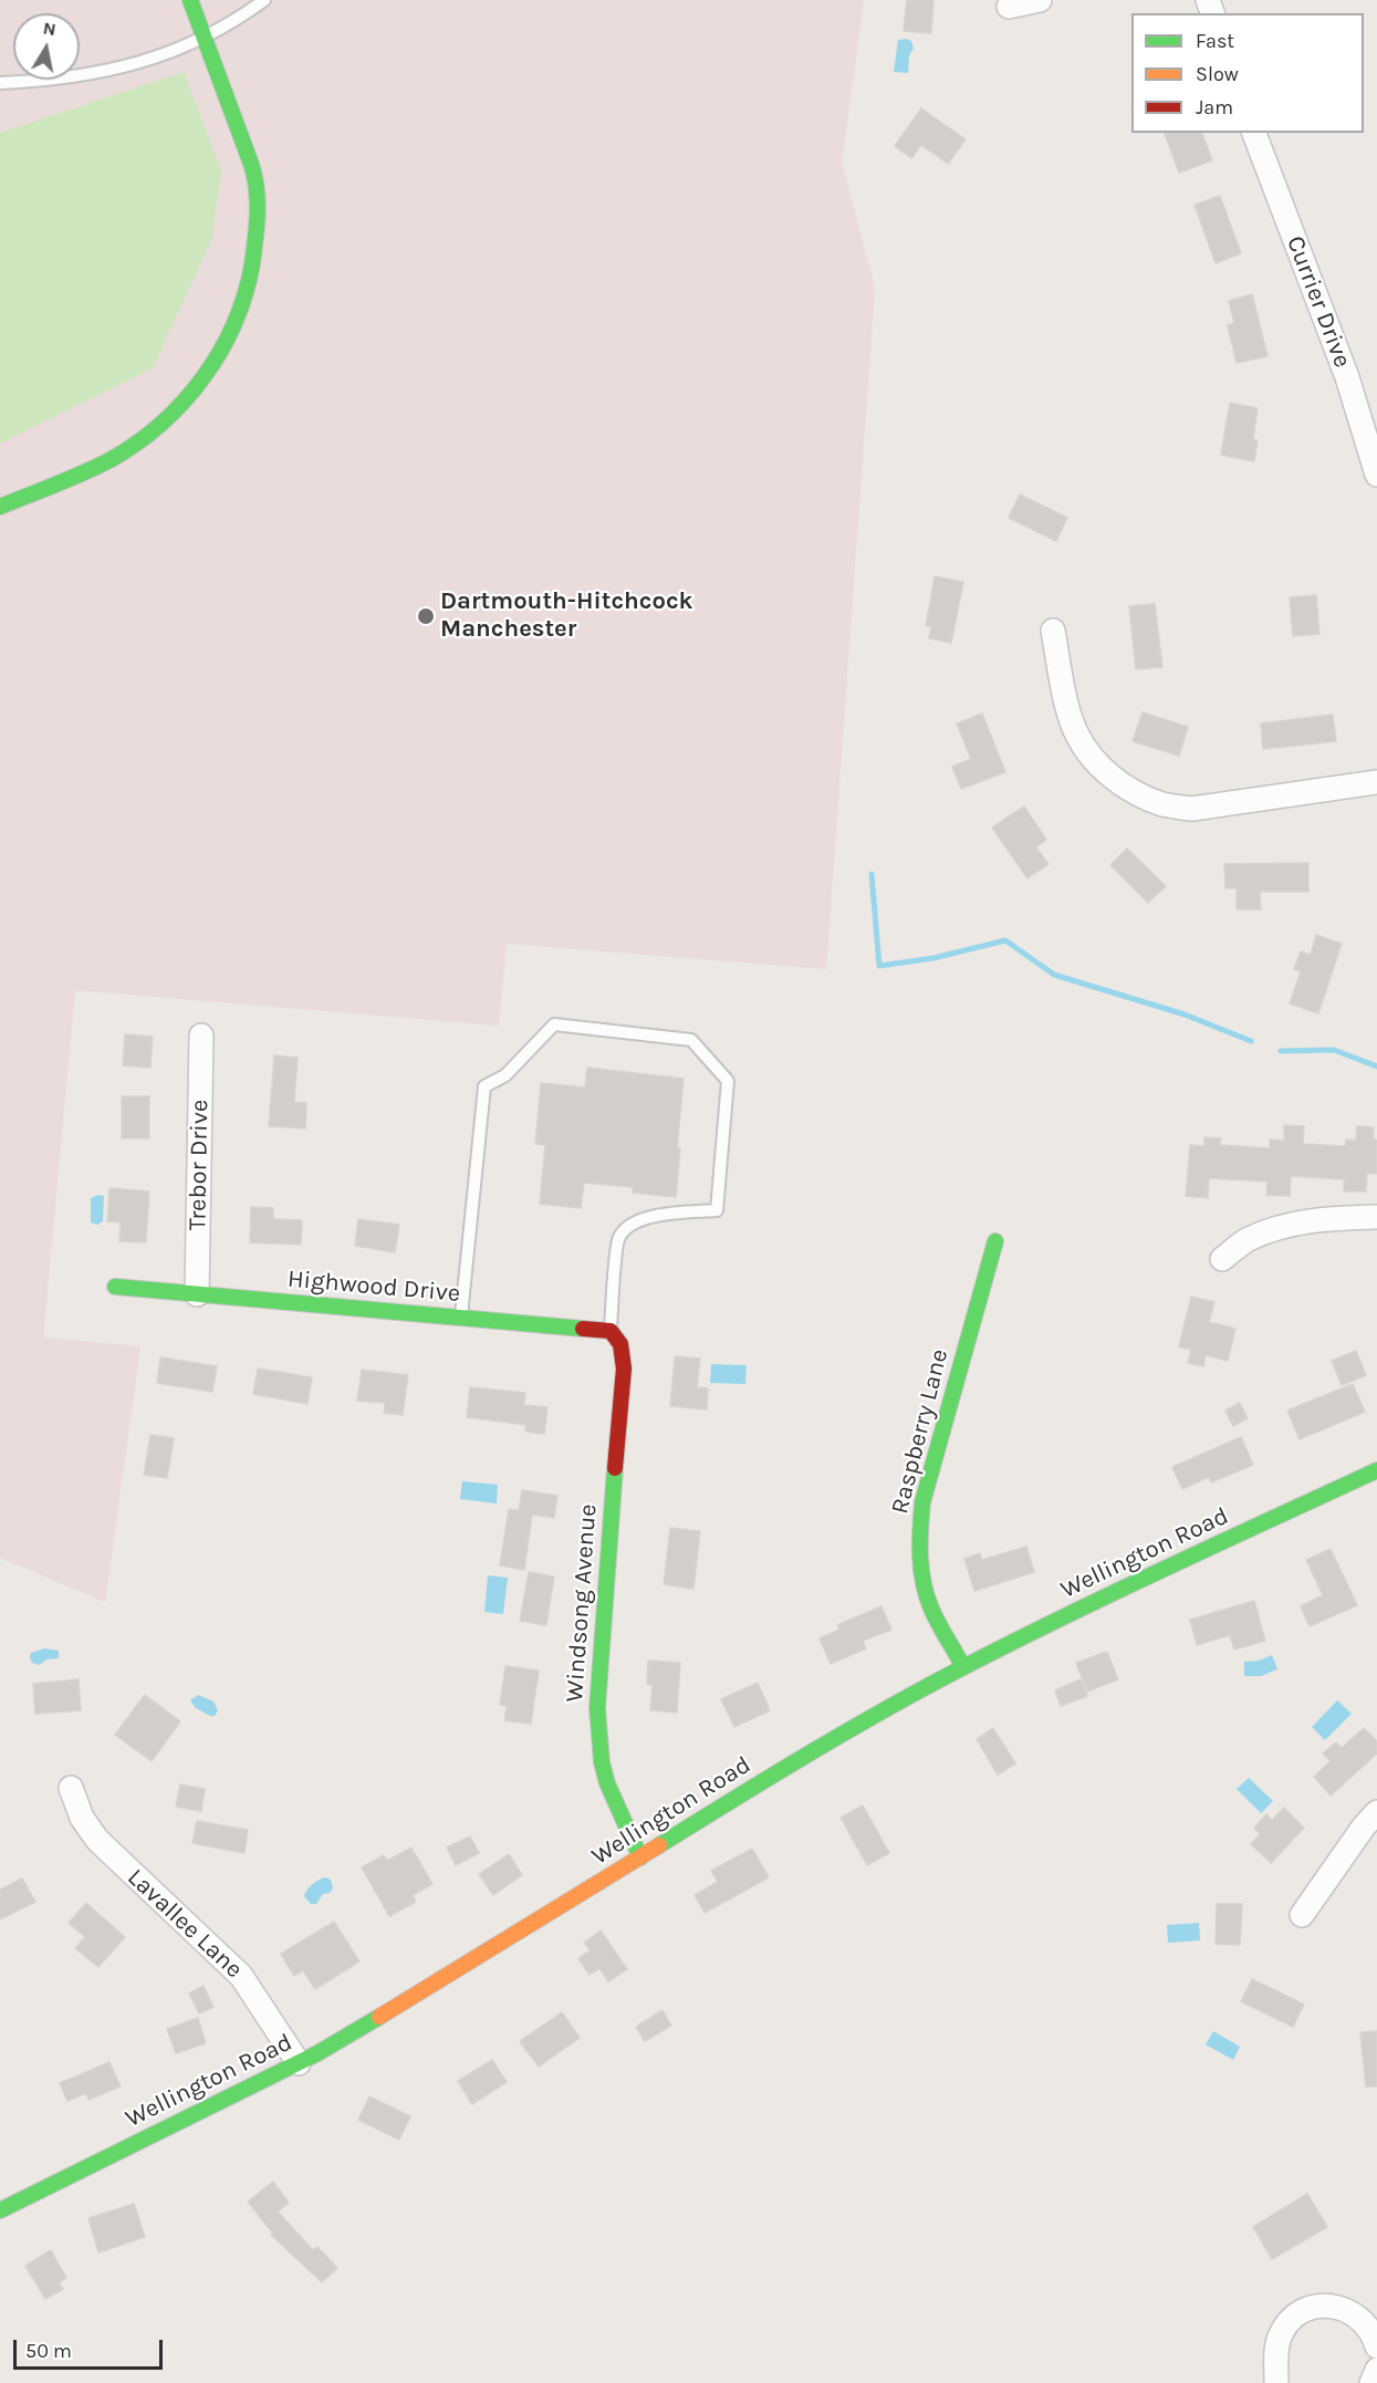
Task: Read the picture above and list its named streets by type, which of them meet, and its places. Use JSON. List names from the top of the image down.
{
  "streets": {
    "street": [
      "Currier Drive",
      "Trebor Drive",
      "Highwood Drive",
      "Raspberry Lane",
      "Wellington Road",
      "Windsong Avenue",
      "Lavallee Lane"
    ]
  },
  "crossings": [
    ["Trebor Drive", "Highwood Drive"],
    ["Highwood Drive", "Windsong Avenue"],
    ["Raspberry Lane", "Wellington Road"],
    ["Wellington Road", "Windsong Avenue"],
    ["Wellington Road", "Lavallee Lane"]
  ],
  "places": ["Dartmouth-Hitchcock Manchester"],
  "legend": ["Fast", "Slow", "Jam"],
  "scale_bar": "50 m",
  "north": "top"
}
